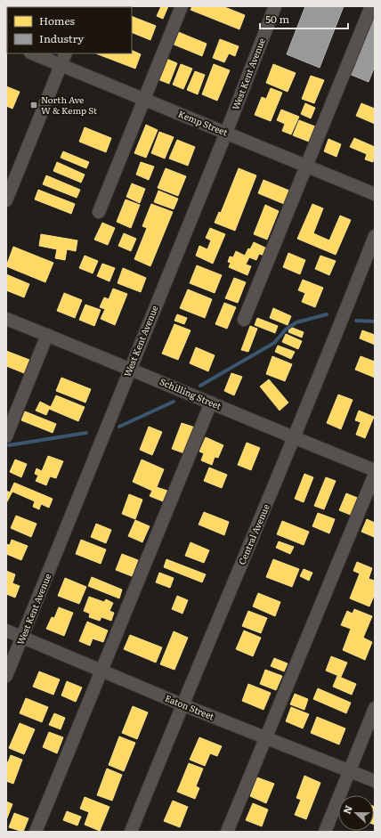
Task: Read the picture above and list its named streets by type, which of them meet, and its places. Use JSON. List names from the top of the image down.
{
  "streets": {
    "street": [
      "West Kent Avenue",
      "Kemp Street",
      "Schilling Street",
      "Central Avenue",
      "Eaton Street"
    ]
  },
  "crossings": [
    ["West Kent Avenue", "Kemp Street"],
    ["West Kent Avenue", "Schilling Street"],
    ["West Kent Avenue", "Eaton Street"],
    ["Schilling Street", "Central Avenue"],
    ["Central Avenue", "Eaton Street"]
  ],
  "places": {
    "transit": ["North Ave W & Kemp St"]
  },
  "legend": ["Homes", "Industry"],
  "scale_bar": "50 m",
  "north": "left"
}
